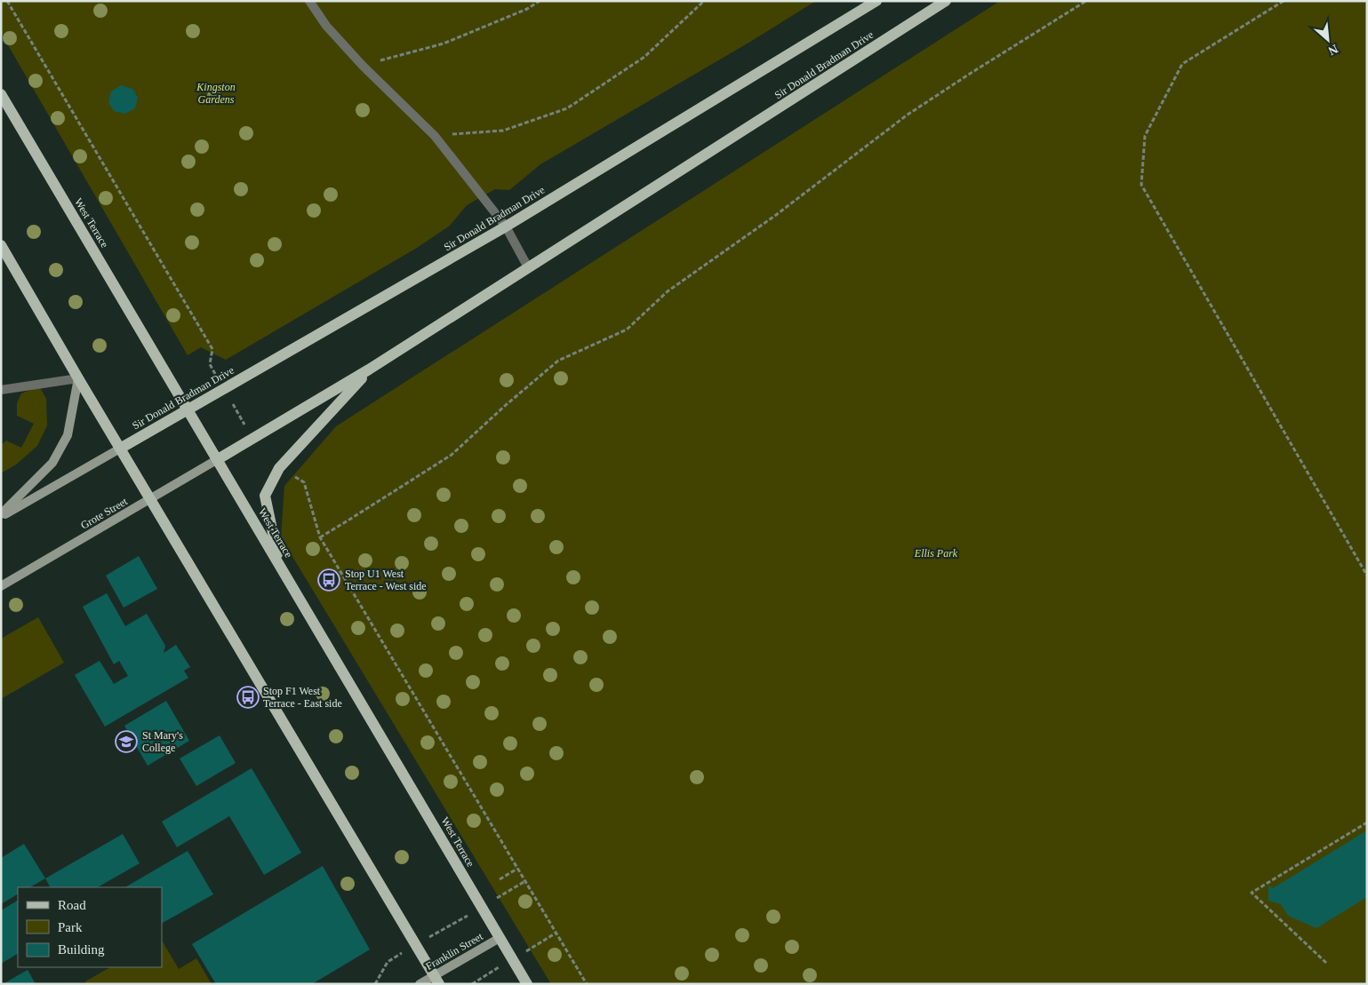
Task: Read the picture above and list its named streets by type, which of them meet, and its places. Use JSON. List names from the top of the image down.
{
  "streets": {
    "main road": [
      "Sir Donald Bradman Drive",
      "West Terrace",
      "Grote Street",
      "Franklin Street"
    ]
  },
  "crossings": [
    ["Sir Donald Bradman Drive", "West Terrace"],
    ["Sir Donald Bradman Drive", "Grote Street"],
    ["West Terrace", "Grote Street"],
    ["West Terrace", "Franklin Street"]
  ],
  "parks": ["Kingston Gardens", "Ellis Park"],
  "places": {
    "bus stop": ["Stop U1 West Terrace - West side", "Stop F1 West Terrace - East side"],
    "school or university": ["St Mary's College"]
  },
  "legend": ["Road", "Park", "Building"],
  "north": "bottom right"
}
